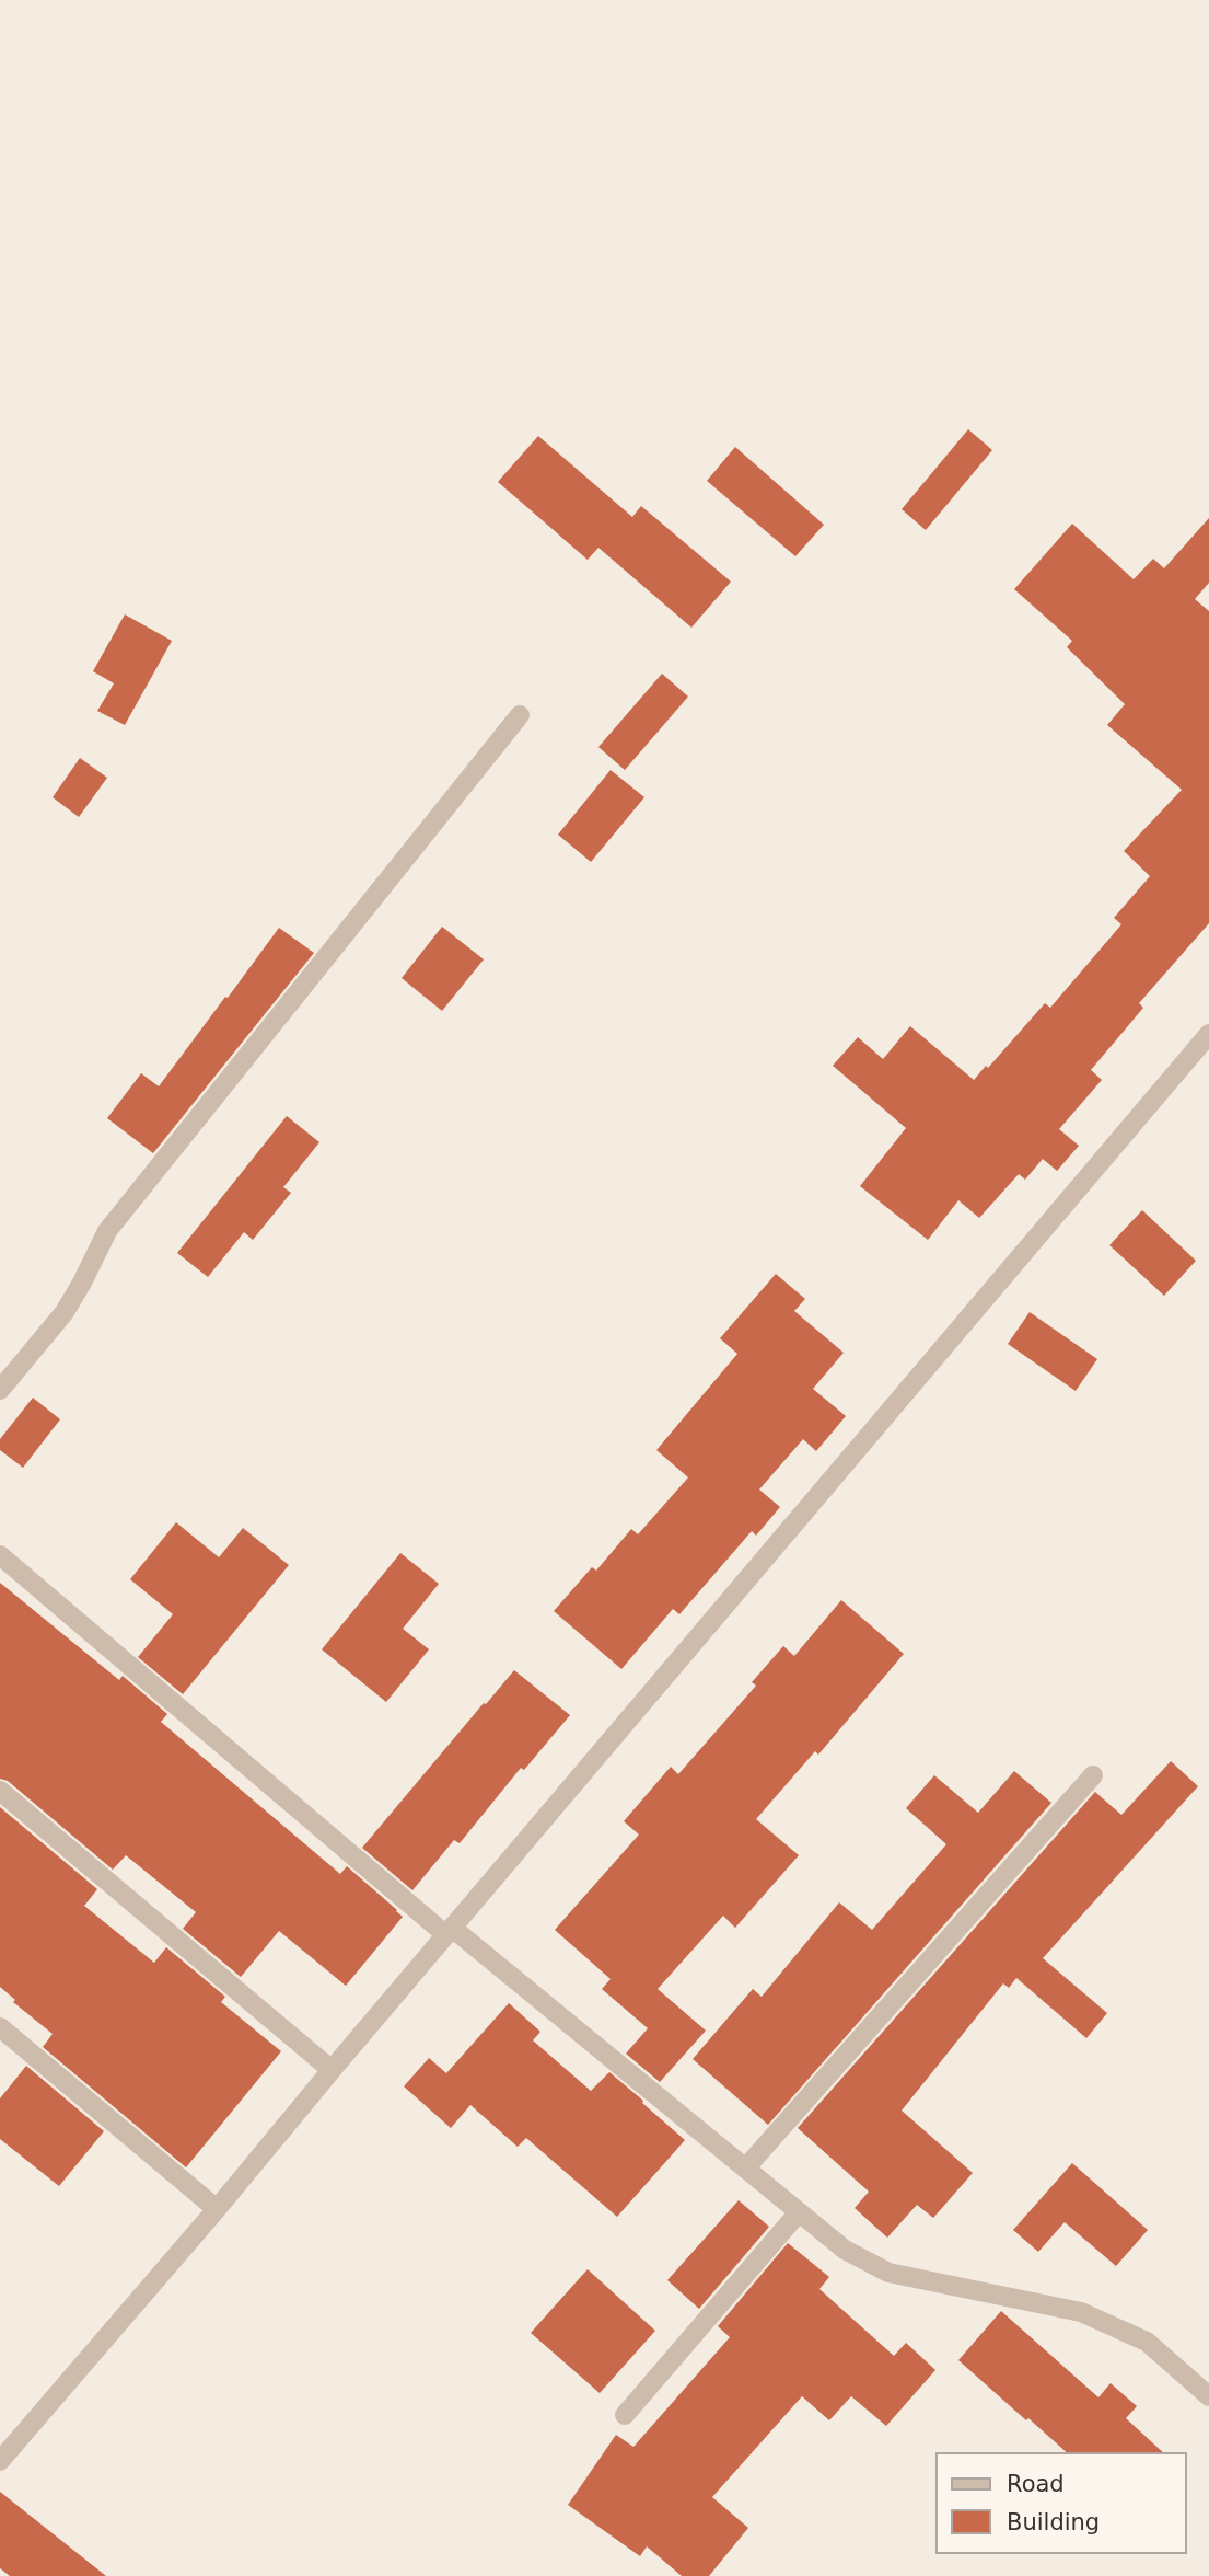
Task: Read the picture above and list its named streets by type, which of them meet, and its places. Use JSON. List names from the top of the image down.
{
  "legend": ["Road", "Building"]
}
